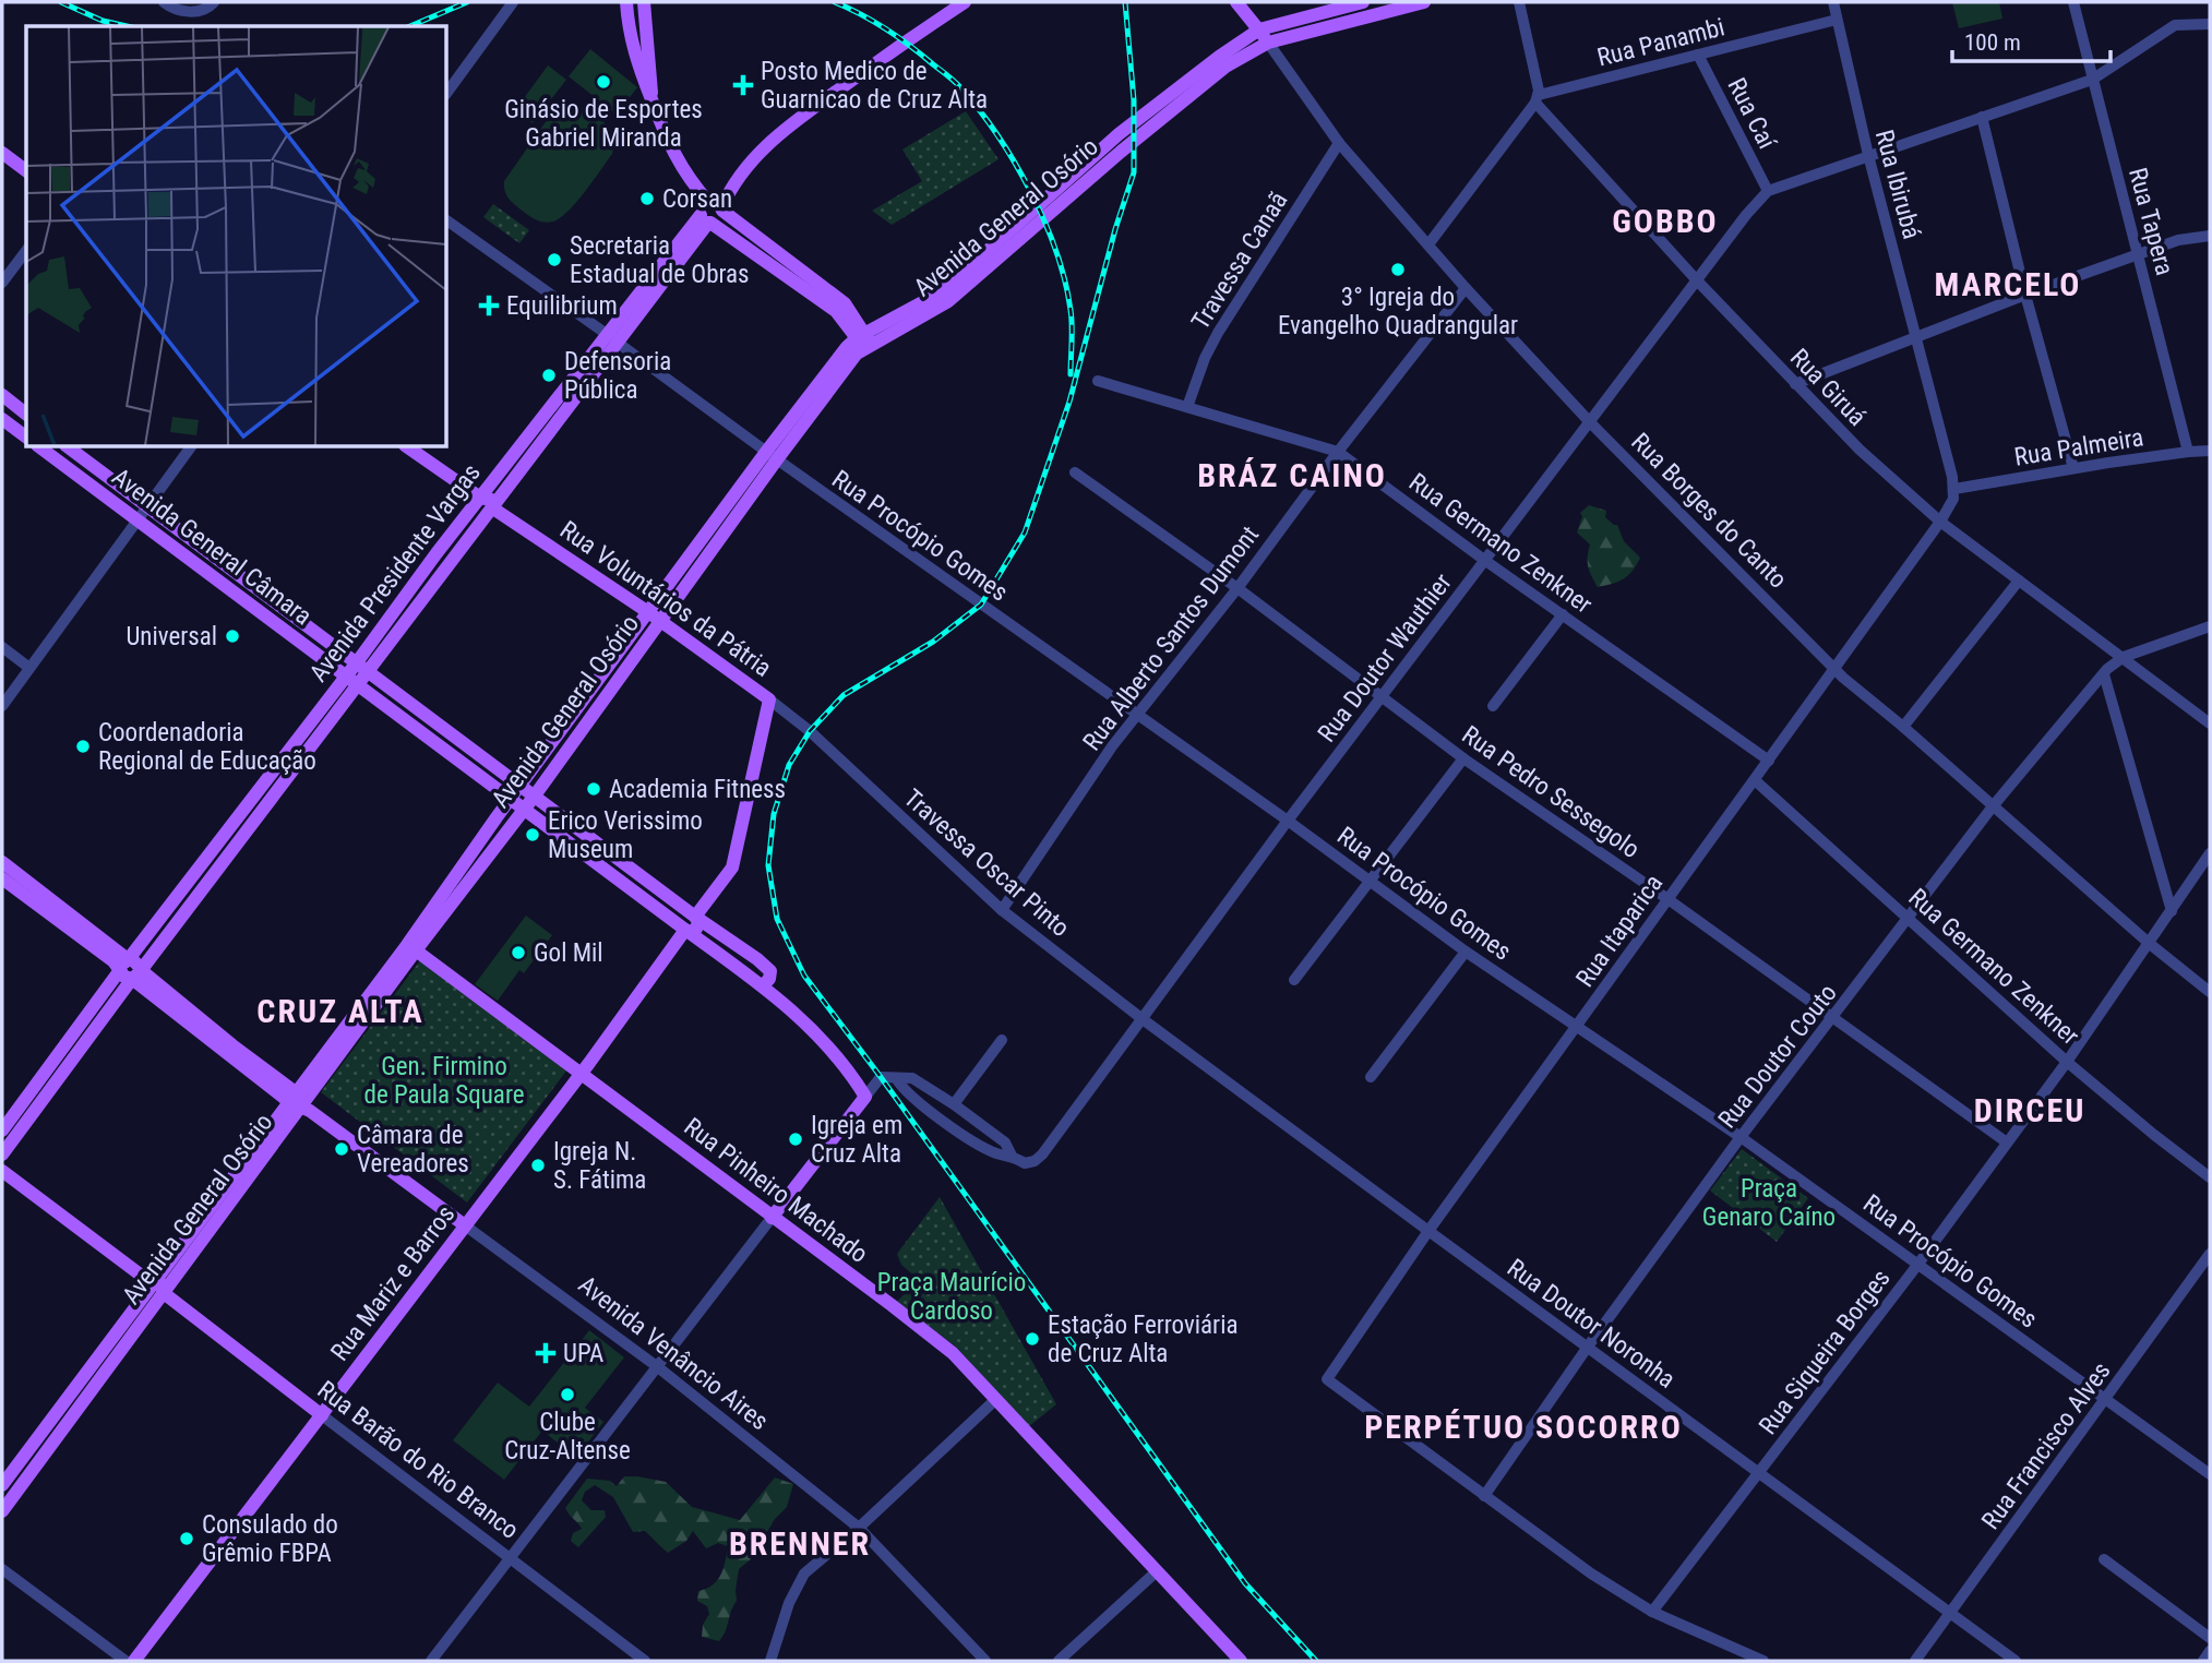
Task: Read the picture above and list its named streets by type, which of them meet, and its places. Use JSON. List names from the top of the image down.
{
  "streets": {
    "main road": [
      "Avenida General Osório",
      "Rua Borges do Canto",
      "Avenida General Câmara",
      "Avenida Presidente Vargas",
      "Rua Voluntários da Pátria",
      "Rua Pinheiro Machado",
      "Rua Mariz e Barros",
      "Avenida Venâncio Aires",
      "Rua Barão do Rio Branco"
    ],
    "street": [
      "Rua Panambi",
      "Rua Caí",
      "Rua Ibirubá",
      "Rua Tapera",
      "Travessa Canaã",
      "Rua Giruá",
      "Rua Palmeira",
      "Rua Procópio Gomes",
      "Rua Germano Zenkner",
      "Rua Alberto Santos Dumont",
      "Rua Doutor Wauthier",
      "Rua Pedro Sessegolo",
      "Travessa Oscar Pinto",
      "Rua Itaparica",
      "Rua Doutor Couto",
      "Rua Doutor Noronha",
      "Rua Siqueira Borges",
      "Rua Francisco Alves"
    ]
  },
  "crossings": [
    ["Rua Panambi", "Rua Caí"],
    ["Rua Panambi", "Rua Ibirubá"],
    ["Rua Panambi", "Rua Giruá"],
    ["Rua Caí", "Rua Doutor Wauthier"],
    ["Rua Ibirubá", "Rua Palmeira"],
    ["Rua Ibirubá", "Rua Itaparica"],
    ["Avenida General Osório", "Rua Borges do Canto"],
    ["Avenida General Osório", "Rua Procópio Gomes"],
    ["Avenida General Osório", "Avenida General Câmara"],
    ["Avenida General Osório", "Rua Voluntários da Pátria"],
    ["Avenida General Osório", "Rua Pinheiro Machado"],
    ["Avenida General Osório", "Avenida Venâncio Aires"],
    ["Avenida General Osório", "Rua Barão do Rio Branco"],
    ["Rua Tapera", "Rua Palmeira"],
    ["Travessa Canaã", "Rua Borges do Canto"],
    ["Travessa Canaã", "Rua Germano Zenkner"],
    ["Rua Giruá", "Rua Doutor Wauthier"],
    ["Rua Giruá", "Rua Itaparica"],
    ["Rua Giruá", "Rua Doutor Couto"],
    ["Rua Borges do Canto", "Rua Alberto Santos Dumont"],
    ["Rua Borges do Canto", "Rua Doutor Wauthier"],
    ["Rua Borges do Canto", "Rua Itaparica"],
    ["Rua Borges do Canto", "Rua Doutor Couto"],
    ["Rua Borges do Canto", "Rua Siqueira Borges"],
    ["Rua Procópio Gomes", "Avenida Presidente Vargas"],
    ["Rua Procópio Gomes", "Rua Alberto Santos Dumont"],
    ["Rua Procópio Gomes", "Rua Doutor Wauthier"],
    ["Rua Procópio Gomes", "Rua Itaparica"],
    ["Rua Procópio Gomes", "Rua Doutor Couto"],
    ["Rua Procópio Gomes", "Rua Siqueira Borges"],
    ["Rua Procópio Gomes", "Rua Francisco Alves"],
    ["Rua Germano Zenkner", "Rua Alberto Santos Dumont"],
    ["Rua Germano Zenkner", "Rua Doutor Wauthier"],
    ["Rua Germano Zenkner", "Rua Itaparica"],
    ["Rua Germano Zenkner", "Rua Doutor Couto"],
    ["Rua Germano Zenkner", "Rua Siqueira Borges"],
    ["Avenida General Câmara", "Avenida Presidente Vargas"],
    ["Avenida General Câmara", "Rua Mariz e Barros"],
    ["Avenida Presidente Vargas", "Rua Voluntários da Pátria"],
    ["Avenida Presidente Vargas", "Avenida Venâncio Aires"],
    ["Rua Voluntários da Pátria", "Travessa Oscar Pinto"],
    ["Rua Voluntários da Pátria", "Rua Mariz e Barros"],
    ["Rua Alberto Santos Dumont", "Rua Pedro Sessegolo"],
    ["Rua Alberto Santos Dumont", "Travessa Oscar Pinto"],
    ["Rua Doutor Wauthier", "Rua Pedro Sessegolo"],
    ["Rua Doutor Wauthier", "Travessa Oscar Pinto"],
    ["Rua Doutor Wauthier", "Rua Doutor Noronha"],
    ["Rua Pedro Sessegolo", "Rua Itaparica"],
    ["Rua Pedro Sessegolo", "Rua Doutor Couto"],
    ["Rua Pedro Sessegolo", "Rua Siqueira Borges"],
    ["Travessa Oscar Pinto", "Rua Doutor Noronha"],
    ["Rua Itaparica", "Rua Doutor Couto"],
    ["Rua Itaparica", "Rua Doutor Noronha"],
    ["Rua Doutor Couto", "Rua Doutor Noronha"],
    ["Rua Pinheiro Machado", "Rua Mariz e Barros"],
    ["Rua Mariz e Barros", "Avenida Venâncio Aires"],
    ["Rua Mariz e Barros", "Rua Barão do Rio Branco"],
    ["Rua Doutor Noronha", "Rua Siqueira Borges"],
    ["Rua Doutor Noronha", "Rua Francisco Alves"]
  ],
  "districts": [
    "GOBBO",
    "MARCELO",
    "BRÁZ CAINO",
    "CRUZ ALTA",
    "DIRCEU",
    "PERPÉTUO SOCORRO",
    "BRENNER"
  ],
  "parks": ["Gen. Firmino de Paula Square", "Praça Genaro Caíno", "Praça Maurício Cardoso"],
  "places": {
    "other": [
      "Ginásio de Esportes Gabriel Miranda",
      "Corsan",
      "Secretaria Estadual de Obras",
      "3° Igreja do Evangelho Quadrangular",
      "Defensoria Pública",
      "Universal",
      "Coordenadoria Regional de Educação",
      "Academia Fitness",
      "Erico Verissimo Museum",
      "Gol Mil",
      "Igreja em Cruz Alta",
      "Câmara de Vereadores",
      "Igreja N. S. Fátima",
      "Estação Ferroviária de Cruz Alta",
      "Clube Cruz-Altense",
      "Consulado do Grêmio FBPA"
    ],
    "health": ["Posto Medico de Guarnicao de Cruz Alta", "Equilibrium", "UPA"]
  },
  "scale_bar": "100 m"
}
